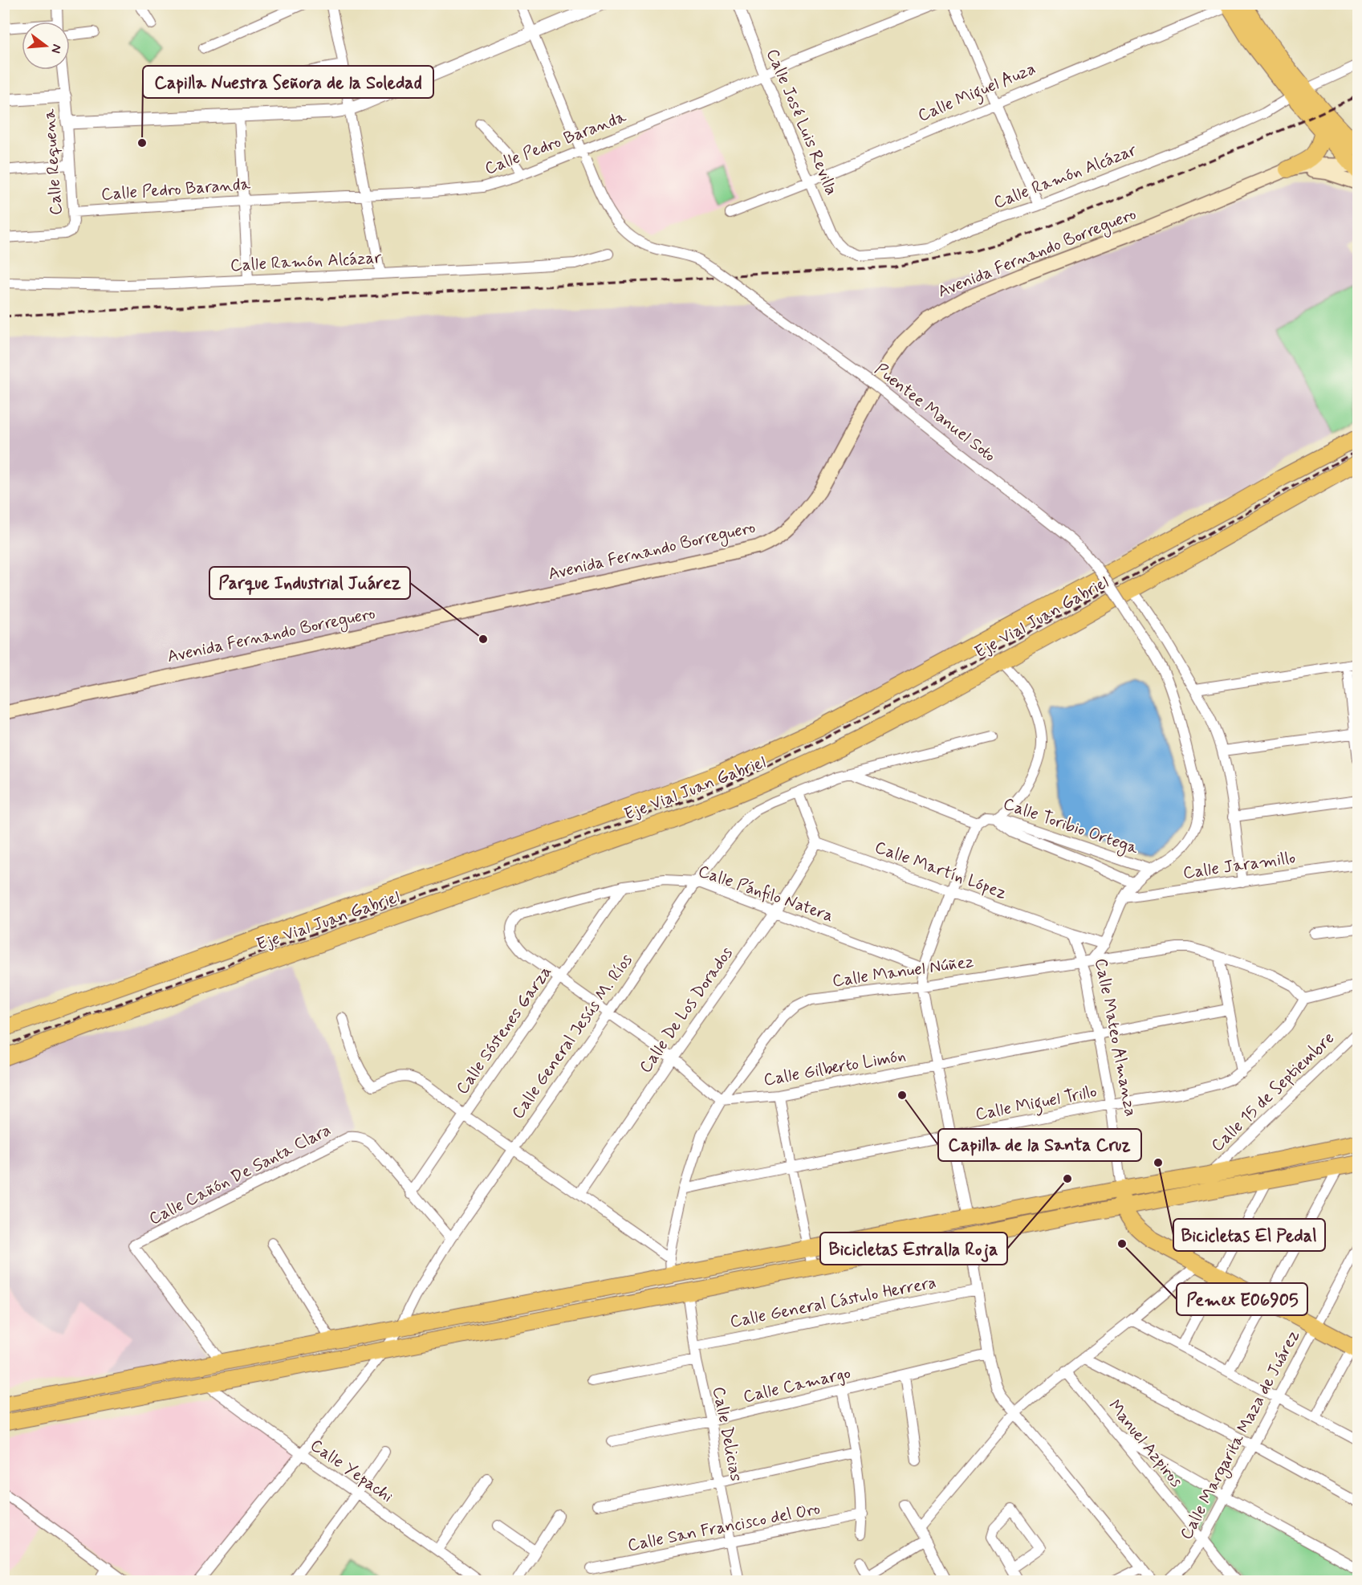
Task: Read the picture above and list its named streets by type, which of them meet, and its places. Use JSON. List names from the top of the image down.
{
  "streets": {
    "main road": ["Avenida Fernando Borreguero", "Eje Vial Juan Gabriel", "Calle Mateo Almanza"],
    "street": [
      "Calle Miguel Auza",
      "Calle José Luis Revilla",
      "Calle Pedro Baranda",
      "Calle Requena",
      "Calle Ramón Alcázar",
      "Puentee Manuel Soto",
      "Calle Toribio Ortega",
      "Calle Jaramillo",
      "Calle Martín López",
      "Calle Pánfilo Natera",
      "Calle Manuel Núñez",
      "Calle De Los Dorados",
      "Calle Sóstenes Garza",
      "Calle General Jesús M. Ríos",
      "Calle Gilberto Limón",
      "Calle 15 de Septiembre",
      "Calle Miguel Trillo",
      "Calle Cañón De Santa Clara",
      "Calle General Cástulo Herrera",
      "Calle Camargo",
      "Calle Delicias",
      "Calle Margarita Maza de Juárez",
      "Manuel Azpiros",
      "Calle Yepachi",
      "Calle San Francisco del Oro"
    ]
  },
  "crossings": [
    ["Calle Miguel Auza", "Calle José Luis Revilla"],
    ["Calle José Luis Revilla", "Calle Pedro Baranda"],
    ["Calle José Luis Revilla", "Calle Ramón Alcázar"],
    ["Calle Pedro Baranda", "Calle Requena"],
    ["Calle Pedro Baranda", "Puentee Manuel Soto"],
    ["Puentee Manuel Soto", "Calle Toribio Ortega"],
    ["Puentee Manuel Soto", "Calle Mateo Almanza"],
    ["Calle Toribio Ortega", "Calle Mateo Almanza"],
    ["Calle Jaramillo", "Calle Mateo Almanza"],
    ["Calle Martín López", "Calle De Los Dorados"],
    ["Calle Martín López", "Calle Mateo Almanza"],
    ["Calle Pánfilo Natera", "Calle De Los Dorados"],
    ["Calle Pánfilo Natera", "Calle Sóstenes Garza"],
    ["Calle Pánfilo Natera", "Calle General Jesús M. Ríos"],
    ["Calle Manuel Núñez", "Calle Mateo Almanza"],
    ["Calle Manuel Núñez", "Calle Gilberto Limón"],
    ["Calle Manuel Núñez", "Calle Miguel Trillo"],
    ["Calle Sóstenes Garza", "Calle Cañón De Santa Clara"],
    ["Calle General Jesús M. Ríos", "Calle Yepachi"],
    ["Calle Mateo Almanza", "Calle Gilberto Limón"],
    ["Calle Mateo Almanza", "Calle Miguel Trillo"],
    ["Calle General Cástulo Herrera", "Calle Delicias"],
    ["Calle Camargo", "Calle Delicias"],
    ["Calle Delicias", "Calle San Francisco del Oro"],
    ["Calle Margarita Maza de Juárez", "Manuel Azpiros"]
  ],
  "places": [
    "Capilla Nuestra Señora de la Soledad",
    "Parque Industrial Juárez",
    "Capilla de la Santa Cruz",
    "Bicicletas El Pedal",
    "Bicicletas Estralla Roja",
    "Pemex E06905"
  ],
  "north": "right"
}
